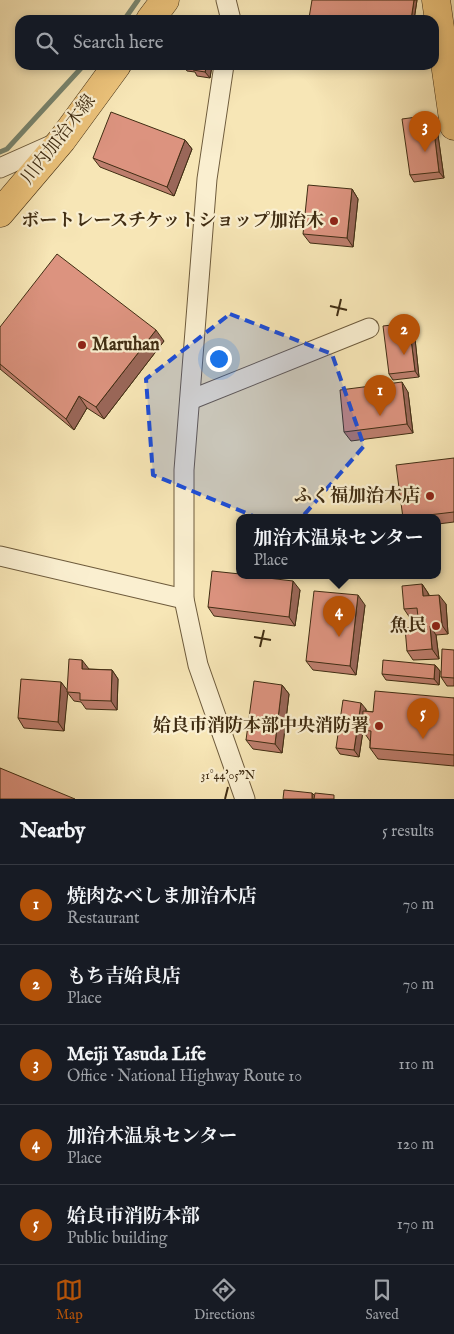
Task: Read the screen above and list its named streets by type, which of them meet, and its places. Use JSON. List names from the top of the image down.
{
  "streets": {
    "main road": ["川内加治木線"]
  },
  "places": [
    "ボートレースチケットショップ加治木",
    "Maruhan",
    "ふく福加治木店",
    "魚民",
    "姶良市消防本部中央消防署"
  ],
  "page": {
    "search": "Search here",
    "pins": [
      "3",
      "2",
      "1",
      "4",
      "5"
    ],
    "popup": ["加治木温泉センター", "Place"],
    "heading": ["Nearby", "5 results"],
    "list": [
      {
        "mark": "1",
        "name": "焼肉なべしま加治木店",
        "note": "Restaurant",
        "value": "70 m"
      },
      {
        "mark": "2",
        "name": "もち吉姶良店",
        "note": "Place",
        "value": "70 m"
      },
      {
        "mark": "3",
        "name": "Meiji Yasuda Life",
        "note": "Office · National Highway Route 10",
        "value": "110 m"
      },
      {
        "mark": "4",
        "name": "加治木温泉センター",
        "note": "Place",
        "value": "120 m"
      },
      {
        "mark": "5",
        "name": "姶良市消防本部",
        "note": "Public building",
        "value": "170 m"
      }
    ],
    "nav": ["Map", "Directions", "Saved"]
  },
  "coordinates": ["31°44'05\"N"]
}
